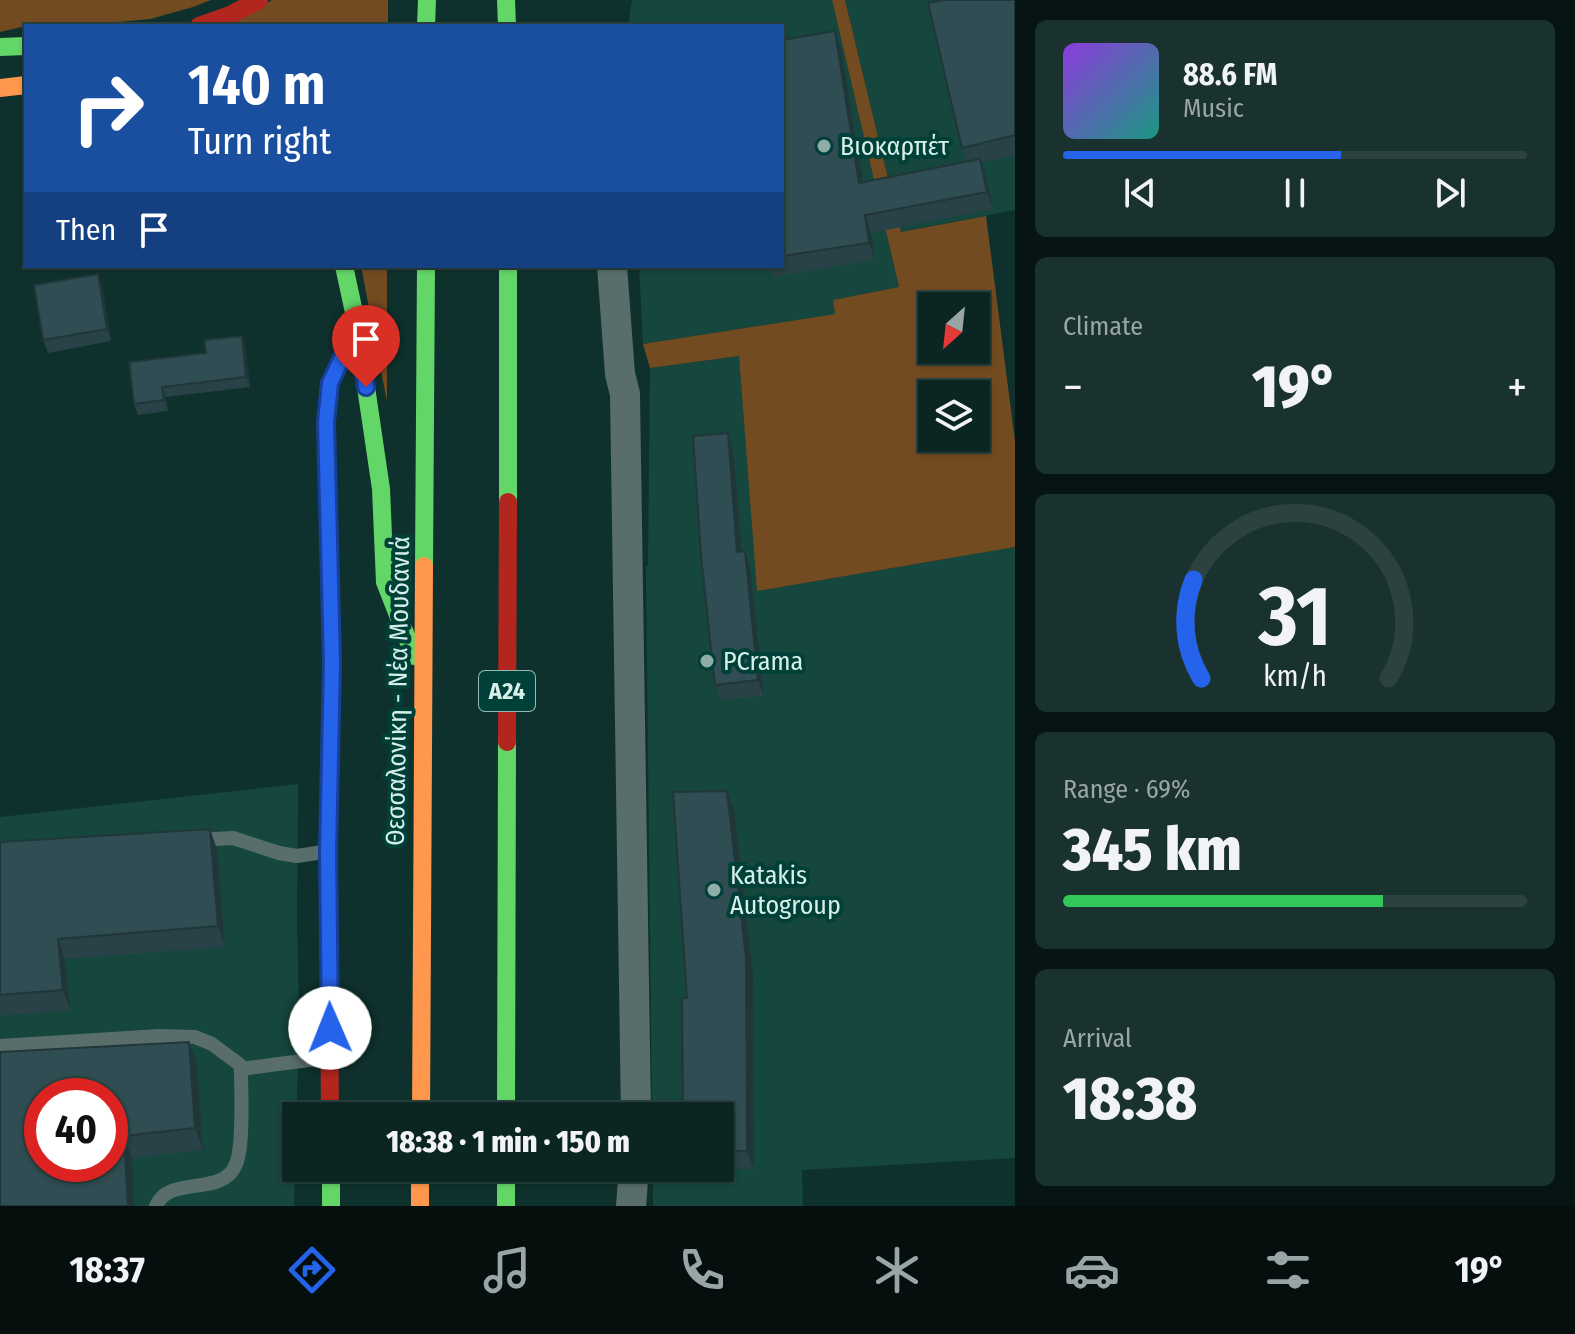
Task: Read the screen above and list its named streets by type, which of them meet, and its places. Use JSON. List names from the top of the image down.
{
  "streets": {
    "main road": ["Θεσσαλονίκη - Νέα Μουδανιά", "Α24"]
  },
  "places": ["Βιοκαρπέτ", "PCrama", "Katakis Autogroup"],
  "north": "bottom left",
  "page": {
    "turn": ["140 m", "Turn right"],
    "song": ["88.6 FM", "Music"],
    "then": "Then",
    "tile": [
      "Climate",
      ["Range · 69%", "345 km"],
      ["Arrival", "18:38"]
    ],
    "heat": ["−", "19°", "+"],
    "limit": "40",
    "trip": "18:38 · 1 min · 150 m",
    "tabs": ["18:37", "19°"],
    "gauge": ["31", "km/h"]
  }
}
